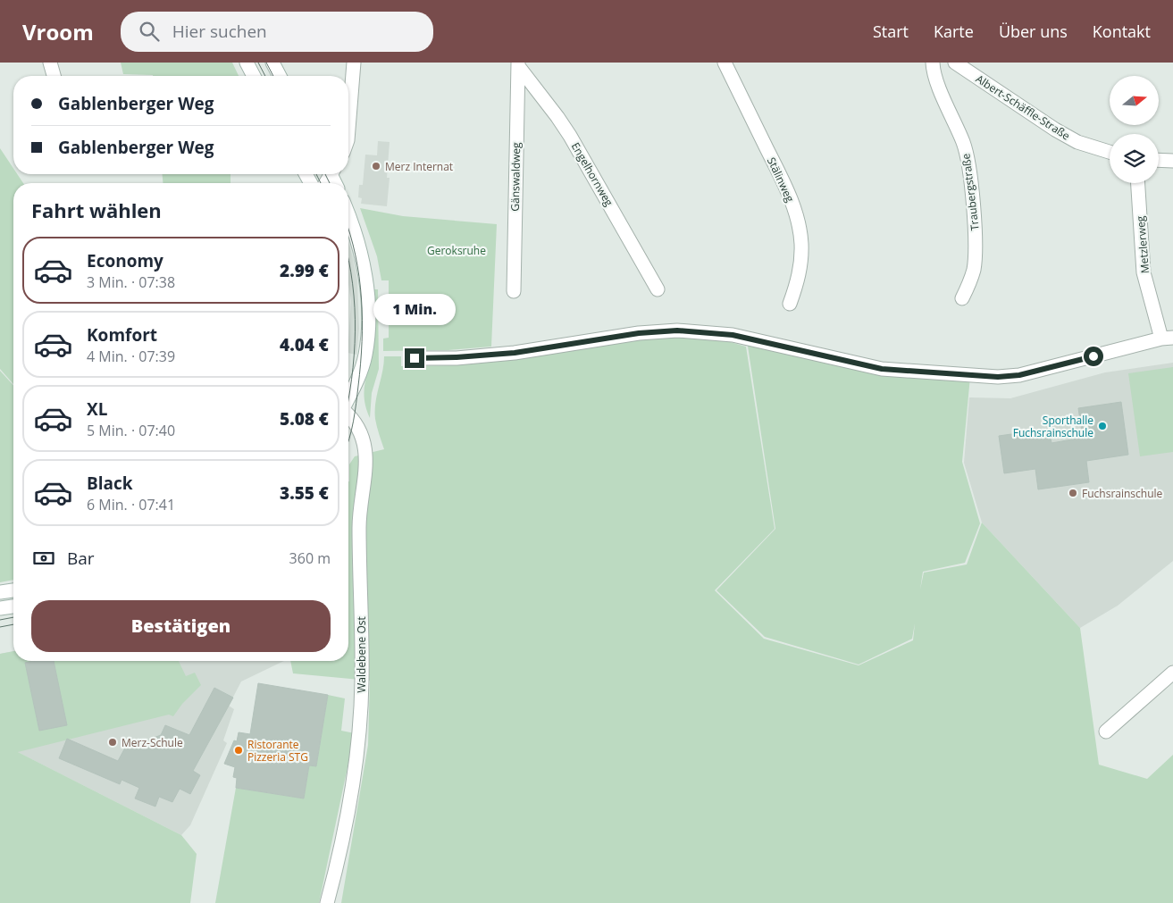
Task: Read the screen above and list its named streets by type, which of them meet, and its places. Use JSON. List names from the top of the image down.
{
  "streets": {
    "street": [
      "Albert-Schäffle-Straße",
      "Engelhornweg",
      "Gänswaldweg",
      "Stälinweg",
      "Traubergstraße",
      "Metzlerweg",
      "Waldebene Ost"
    ]
  },
  "crossings": [
    ["Engelhornweg", "Gänswaldweg"]
  ],
  "parks": ["Geroksruhe"],
  "places": [
    "Merz Internat",
    "Sporthalle Fuchsrainschule",
    "Fuchsrainschule",
    "Merz-Schule",
    "Ristorante Pizzeria STG"
  ],
  "north": "right",
  "page": {
    "header": "Vroom",
    "search": "Hier suchen",
    "nav": [
      "Start",
      "Karte",
      "Über uns",
      "Kontakt"
    ],
    "banner": ["Gablenberger Weg", "Gablenberger Weg"],
    "heading": "Fahrt wählen",
    "list": [
      {
        "name": "Economy",
        "note": "3 Min. · 07:38",
        "value": "2.99 €"
      },
      {
        "name": "Komfort",
        "note": "4 Min. · 07:39",
        "value": "4.04 €"
      },
      {
        "name": "XL",
        "note": "5 Min. · 07:40",
        "value": "5.08 €"
      },
      {
        "name": "Black",
        "note": "6 Min. · 07:41",
        "value": "3.55 €"
      }
    ],
    "bubble": "1 Min.",
    "pay": ["Bar", "360 m"],
    "buttons": "Bestätigen"
  }
}
